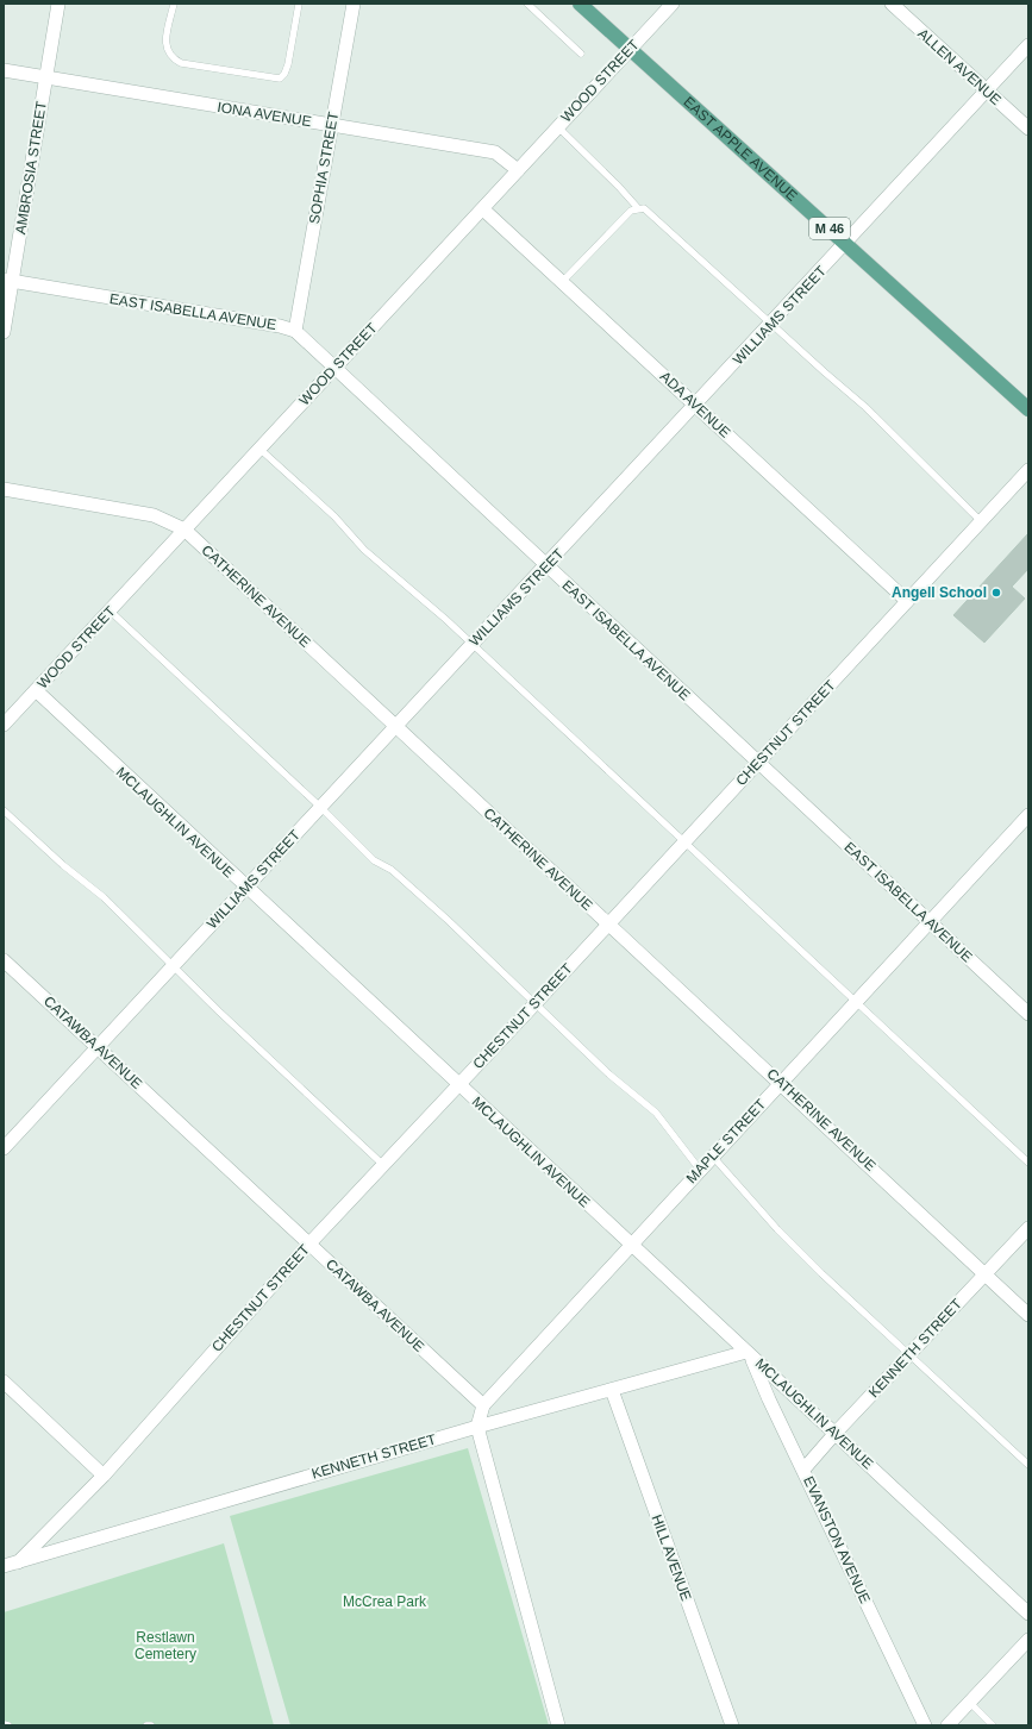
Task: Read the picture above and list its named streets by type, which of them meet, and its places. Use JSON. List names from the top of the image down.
{
  "streets": {
    "main road": ["EAST APPLE AVENUE", "M 46"],
    "street": [
      "ALLEN AVENUE",
      "WOOD STREET",
      "IONA AVENUE",
      "AMBROSIA STREET",
      "SOPHIA STREET",
      "EAST ISABELLA AVENUE",
      "WILLIAMS STREET",
      "ADA AVENUE",
      "CATHERINE AVENUE",
      "CHESTNUT STREET",
      "MCLAUGHLIN AVENUE",
      "CATAWBA AVENUE",
      "MAPLE STREET",
      "KENNETH STREET",
      "EVANSTON AVENUE",
      "HILL AVENUE"
    ]
  },
  "crossings": [
    ["ALLEN AVENUE", "WILLIAMS STREET"],
    ["WOOD STREET", "IONA AVENUE"],
    ["WOOD STREET", "EAST APPLE AVENUE"],
    ["WOOD STREET", "EAST ISABELLA AVENUE"],
    ["WOOD STREET", "ADA AVENUE"],
    ["WOOD STREET", "CATHERINE AVENUE"],
    ["WOOD STREET", "MCLAUGHLIN AVENUE"],
    ["IONA AVENUE", "AMBROSIA STREET"],
    ["IONA AVENUE", "SOPHIA STREET"],
    ["EAST APPLE AVENUE", "WILLIAMS STREET"],
    ["AMBROSIA STREET", "EAST ISABELLA AVENUE"],
    ["SOPHIA STREET", "EAST ISABELLA AVENUE"],
    ["EAST ISABELLA AVENUE", "WILLIAMS STREET"],
    ["EAST ISABELLA AVENUE", "CHESTNUT STREET"],
    ["EAST ISABELLA AVENUE", "MAPLE STREET"],
    ["WILLIAMS STREET", "ADA AVENUE"],
    ["WILLIAMS STREET", "CATHERINE AVENUE"],
    ["WILLIAMS STREET", "MCLAUGHLIN AVENUE"],
    ["WILLIAMS STREET", "CATAWBA AVENUE"],
    ["ADA AVENUE", "CHESTNUT STREET"],
    ["CATHERINE AVENUE", "CHESTNUT STREET"],
    ["CATHERINE AVENUE", "MAPLE STREET"],
    ["CATHERINE AVENUE", "KENNETH STREET"],
    ["CHESTNUT STREET", "MCLAUGHLIN AVENUE"],
    ["CHESTNUT STREET", "CATAWBA AVENUE"],
    ["CHESTNUT STREET", "KENNETH STREET"],
    ["MCLAUGHLIN AVENUE", "MAPLE STREET"],
    ["MCLAUGHLIN AVENUE", "KENNETH STREET"],
    ["MCLAUGHLIN AVENUE", "EVANSTON AVENUE"],
    ["CATAWBA AVENUE", "MAPLE STREET"],
    ["KENNETH STREET", "EVANSTON AVENUE"],
    ["KENNETH STREET", "HILL AVENUE"]
  ],
  "parks": ["McCrea Park", "Restlawn Cemetery"],
  "places": ["Angell School"]
}
